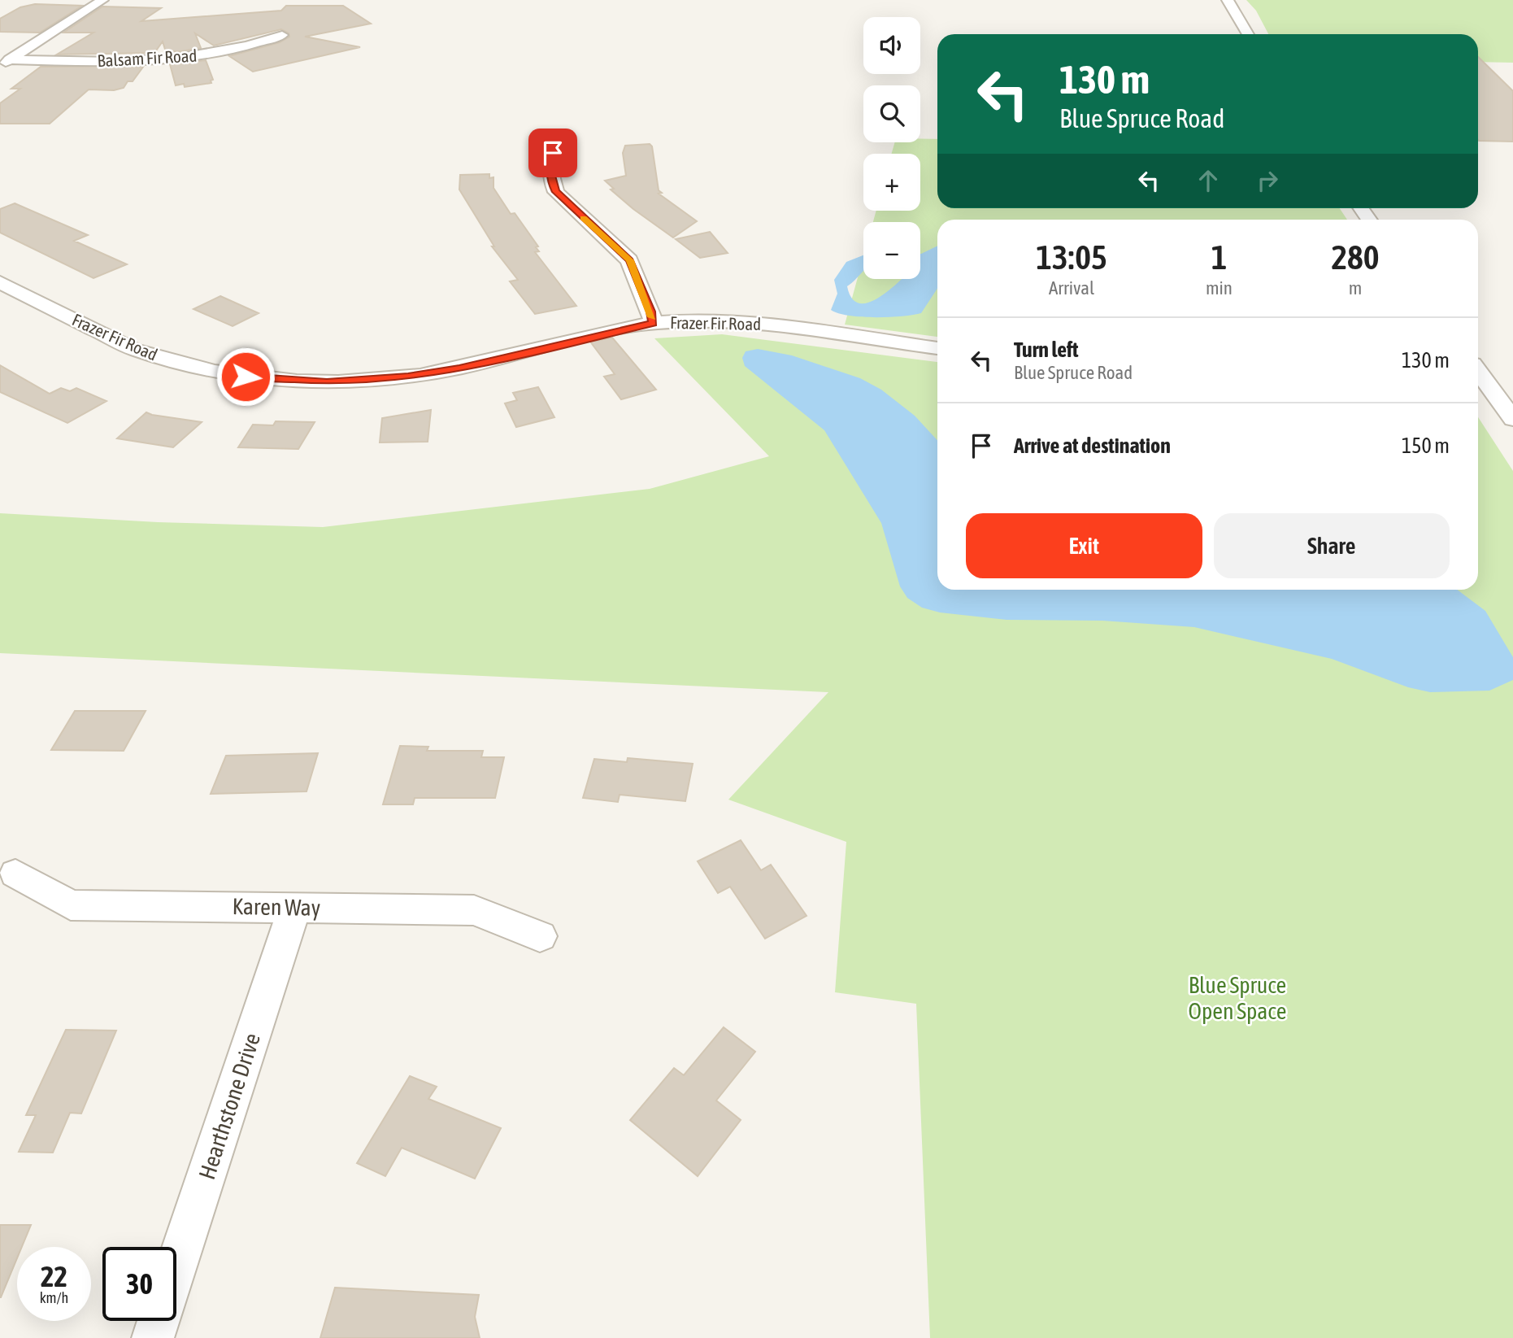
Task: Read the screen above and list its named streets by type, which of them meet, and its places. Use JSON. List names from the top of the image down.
{
  "streets": {
    "street": [
      "Balsam Fir Road",
      "Frazer Fir Road",
      "Karen Way",
      "Hearthstone Drive"
    ]
  },
  "crossings": [
    ["Karen Way", "Hearthstone Drive"]
  ],
  "parks": ["Blue Spruce Open Space"],
  "page": {
    "map_buttons": ["+", "−"],
    "turn": ["130 m", "Blue Spruce Road"],
    "eta": [
      "13:05",
      "Arrival",
      "1",
      "min",
      "280",
      "m"
    ],
    "list": [
      {
        "name": "Turn left",
        "note": "Blue Spruce Road",
        "value": "130 m"
      },
      {
        "name": "Arrive at destination",
        "value": "150 m"
      }
    ],
    "buttons": ["Exit", "Share"],
    "speed": "22 km/h",
    "limit": "30"
  }
}
